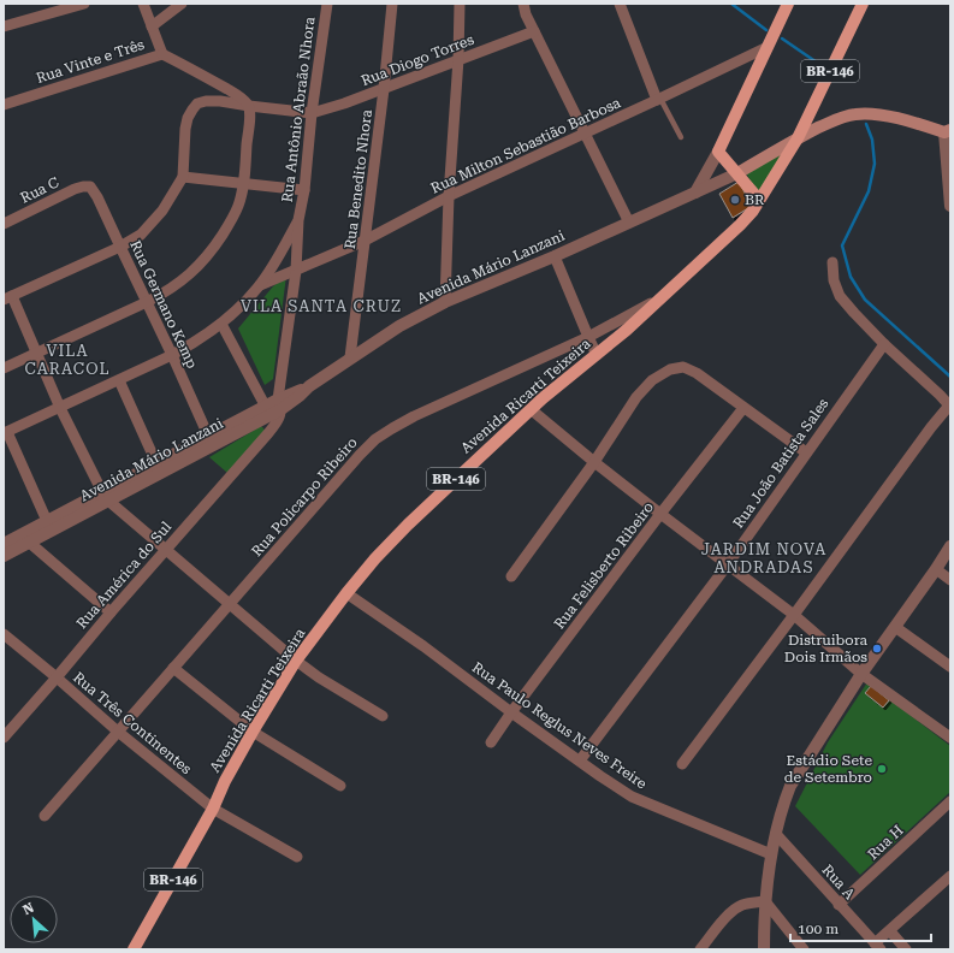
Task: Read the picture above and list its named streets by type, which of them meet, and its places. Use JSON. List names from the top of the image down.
{
  "streets": {
    "main road": ["BR-146", "Avenida Ricarti Teixeira"],
    "street": [
      "Rua Diogo Torres",
      "Rua Vinte e Três",
      "Rua Antônio Abraão Nhora",
      "Rua Milton Sebastião Barbosa",
      "Rua Benedito Nhora",
      "Rua C",
      "Avenida Mário Lanzani",
      "Rua Germano Kemp",
      "Rua João Batista Sales",
      "Rua Policarpo Ribeiro",
      "Rua Felisberto Ribeiro",
      "Rua América do Sul",
      "Rua Três Continentes",
      "Rua Paulo Reglus Neves Freire",
      "Rua H",
      "Rua A"
    ]
  },
  "crossings": [
    ["Rua Diogo Torres", "Rua Antônio Abraão Nhora"],
    ["Rua Diogo Torres", "Rua Benedito Nhora"],
    ["BR-146", "Avenida Ricarti Teixeira"],
    ["Rua Milton Sebastião Barbosa", "Rua Benedito Nhora"],
    ["Rua Benedito Nhora", "Avenida Mário Lanzani"],
    ["Rua C", "Rua Germano Kemp"],
    ["Avenida Mário Lanzani", "Rua Germano Kemp"],
    ["Avenida Mário Lanzani", "Rua América do Sul"],
    ["Avenida Ricarti Teixeira", "Rua Policarpo Ribeiro"],
    ["Avenida Ricarti Teixeira", "Rua Três Continentes"],
    ["Avenida Ricarti Teixeira", "Rua Paulo Reglus Neves Freire"],
    ["Rua João Batista Sales", "Rua Paulo Reglus Neves Freire"],
    ["Rua Policarpo Ribeiro", "Rua Três Continentes"],
    ["Rua Felisberto Ribeiro", "Rua Paulo Reglus Neves Freire"],
    ["Rua América do Sul", "Rua Três Continentes"],
    ["Rua H", "Rua A"]
  ],
  "districts": ["VILA SANTA CRUZ", "VILA CARACOL", "JARDIM NOVA ANDRADAS"],
  "places": ["BR", "Distruibora Dois Irmãos", "Estádio Sete de Setembro"],
  "scale_bar": "100 m",
  "north": "top left"
}
